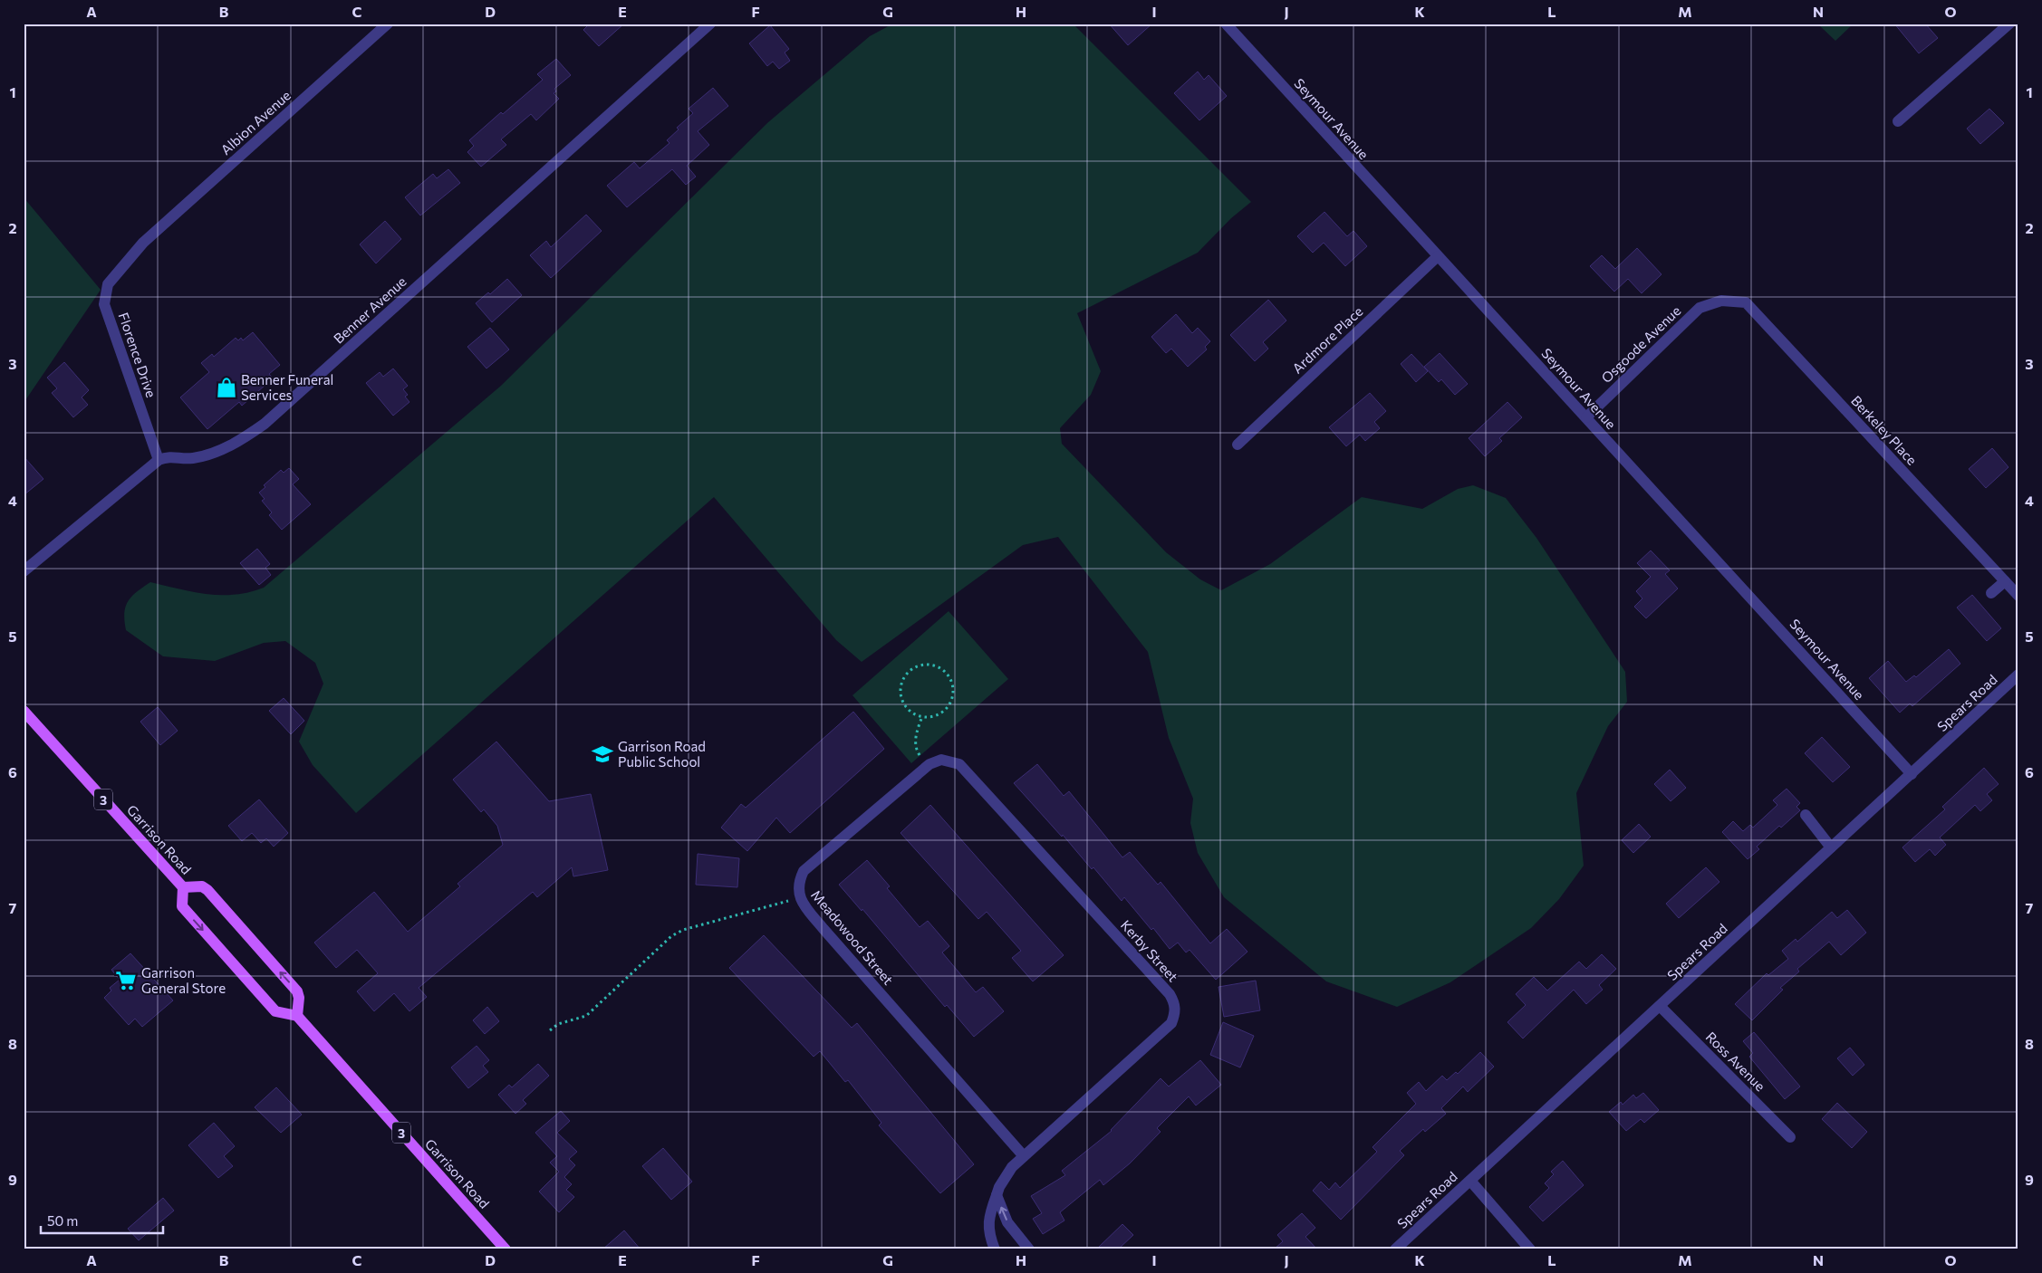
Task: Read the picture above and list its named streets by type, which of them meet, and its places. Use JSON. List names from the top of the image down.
{
  "streets": {
    "main road": ["3", "Garrison Road"],
    "street": [
      "Seymour Avenue",
      "Albion Avenue",
      "Benner Avenue",
      "Ardmore Place",
      "Osgoode Avenue",
      "Florence Drive",
      "Berkeley Place",
      "Spears Road",
      "Meadowood Street",
      "Kerby Street",
      "Ross Avenue"
    ]
  },
  "crossings": [
    ["Seymour Avenue", "Ardmore Place"],
    ["Seymour Avenue", "Osgoode Avenue"],
    ["Seymour Avenue", "Spears Road"],
    ["Albion Avenue", "Florence Drive"],
    ["Benner Avenue", "Florence Drive"],
    ["Osgoode Avenue", "Berkeley Place"],
    ["Spears Road", "Ross Avenue"],
    ["Meadowood Street", "Kerby Street"]
  ],
  "places": {
    "shop": ["Benner Funeral Services"],
    "school or university": ["Garrison Road Public School"],
    "supermarket": ["Garrison General Store"]
  },
  "scale_bar": "50 m",
  "grid": {
    "columns": [
      "A",
      "B",
      "C",
      "D",
      "E",
      "F",
      "G",
      "H",
      "I",
      "J",
      "K",
      "L",
      "M",
      "N",
      "O"
    ],
    "rows": [
      "1",
      "2",
      "3",
      "4",
      "5",
      "6",
      "7",
      "8",
      "9"
    ]
  }
}
